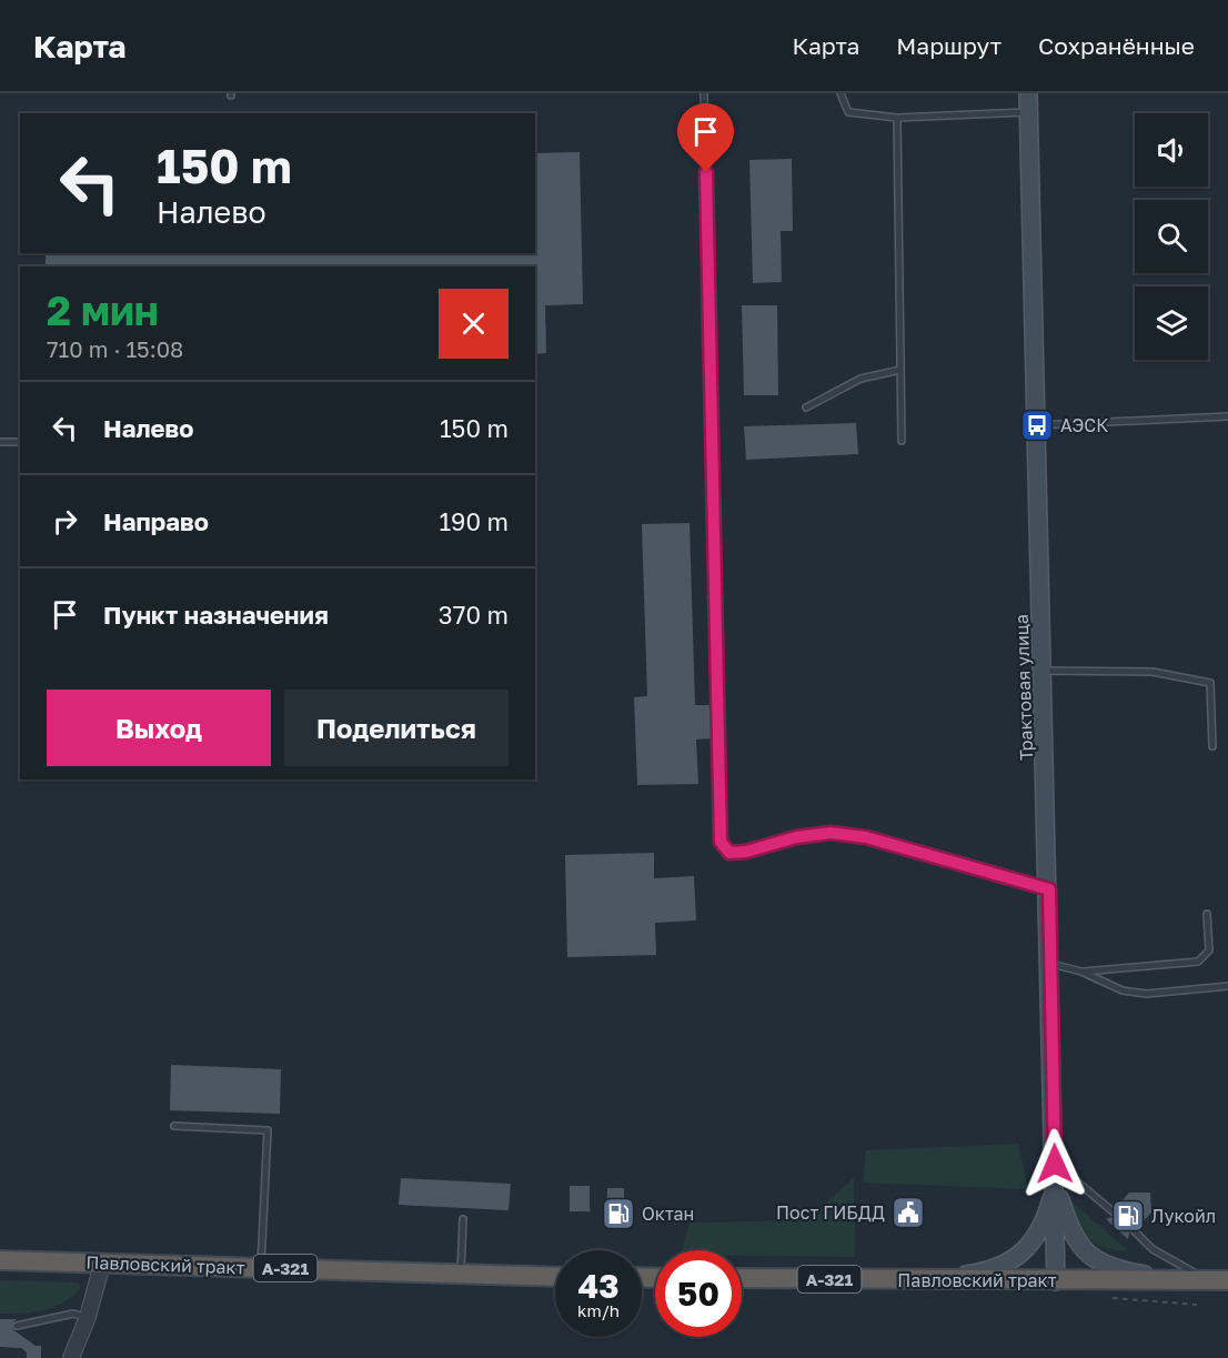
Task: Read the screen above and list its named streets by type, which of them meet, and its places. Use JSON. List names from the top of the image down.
{
  "streets": {
    "highway": ["Павловский тракт", "А-321"],
    "main road": ["Трактовая улица"]
  },
  "crossings": [
    ["Трактовая улица", "Павловский тракт"]
  ],
  "places": {
    "bus stop": ["АЭСК"],
    "public building": ["Пост ГИБДД"],
    "fuel station": ["Октан", "Лукойл"]
  },
  "page": {
    "header": "Карта",
    "nav": ["Карта", "Маршрут", "Сохранённые"],
    "turn": ["150 m", "Налево"],
    "heading": ["2 мин", "710 m · 15:08"],
    "list": [
      {
        "name": "Налево",
        "value": "150 m"
      },
      {
        "name": "Направо",
        "value": "190 m"
      },
      {
        "name": "Пункт назначения",
        "value": "370 m"
      }
    ],
    "buttons": ["Выход", "Поделиться"],
    "speed": "43 km/h",
    "limit": "50"
  }
}
